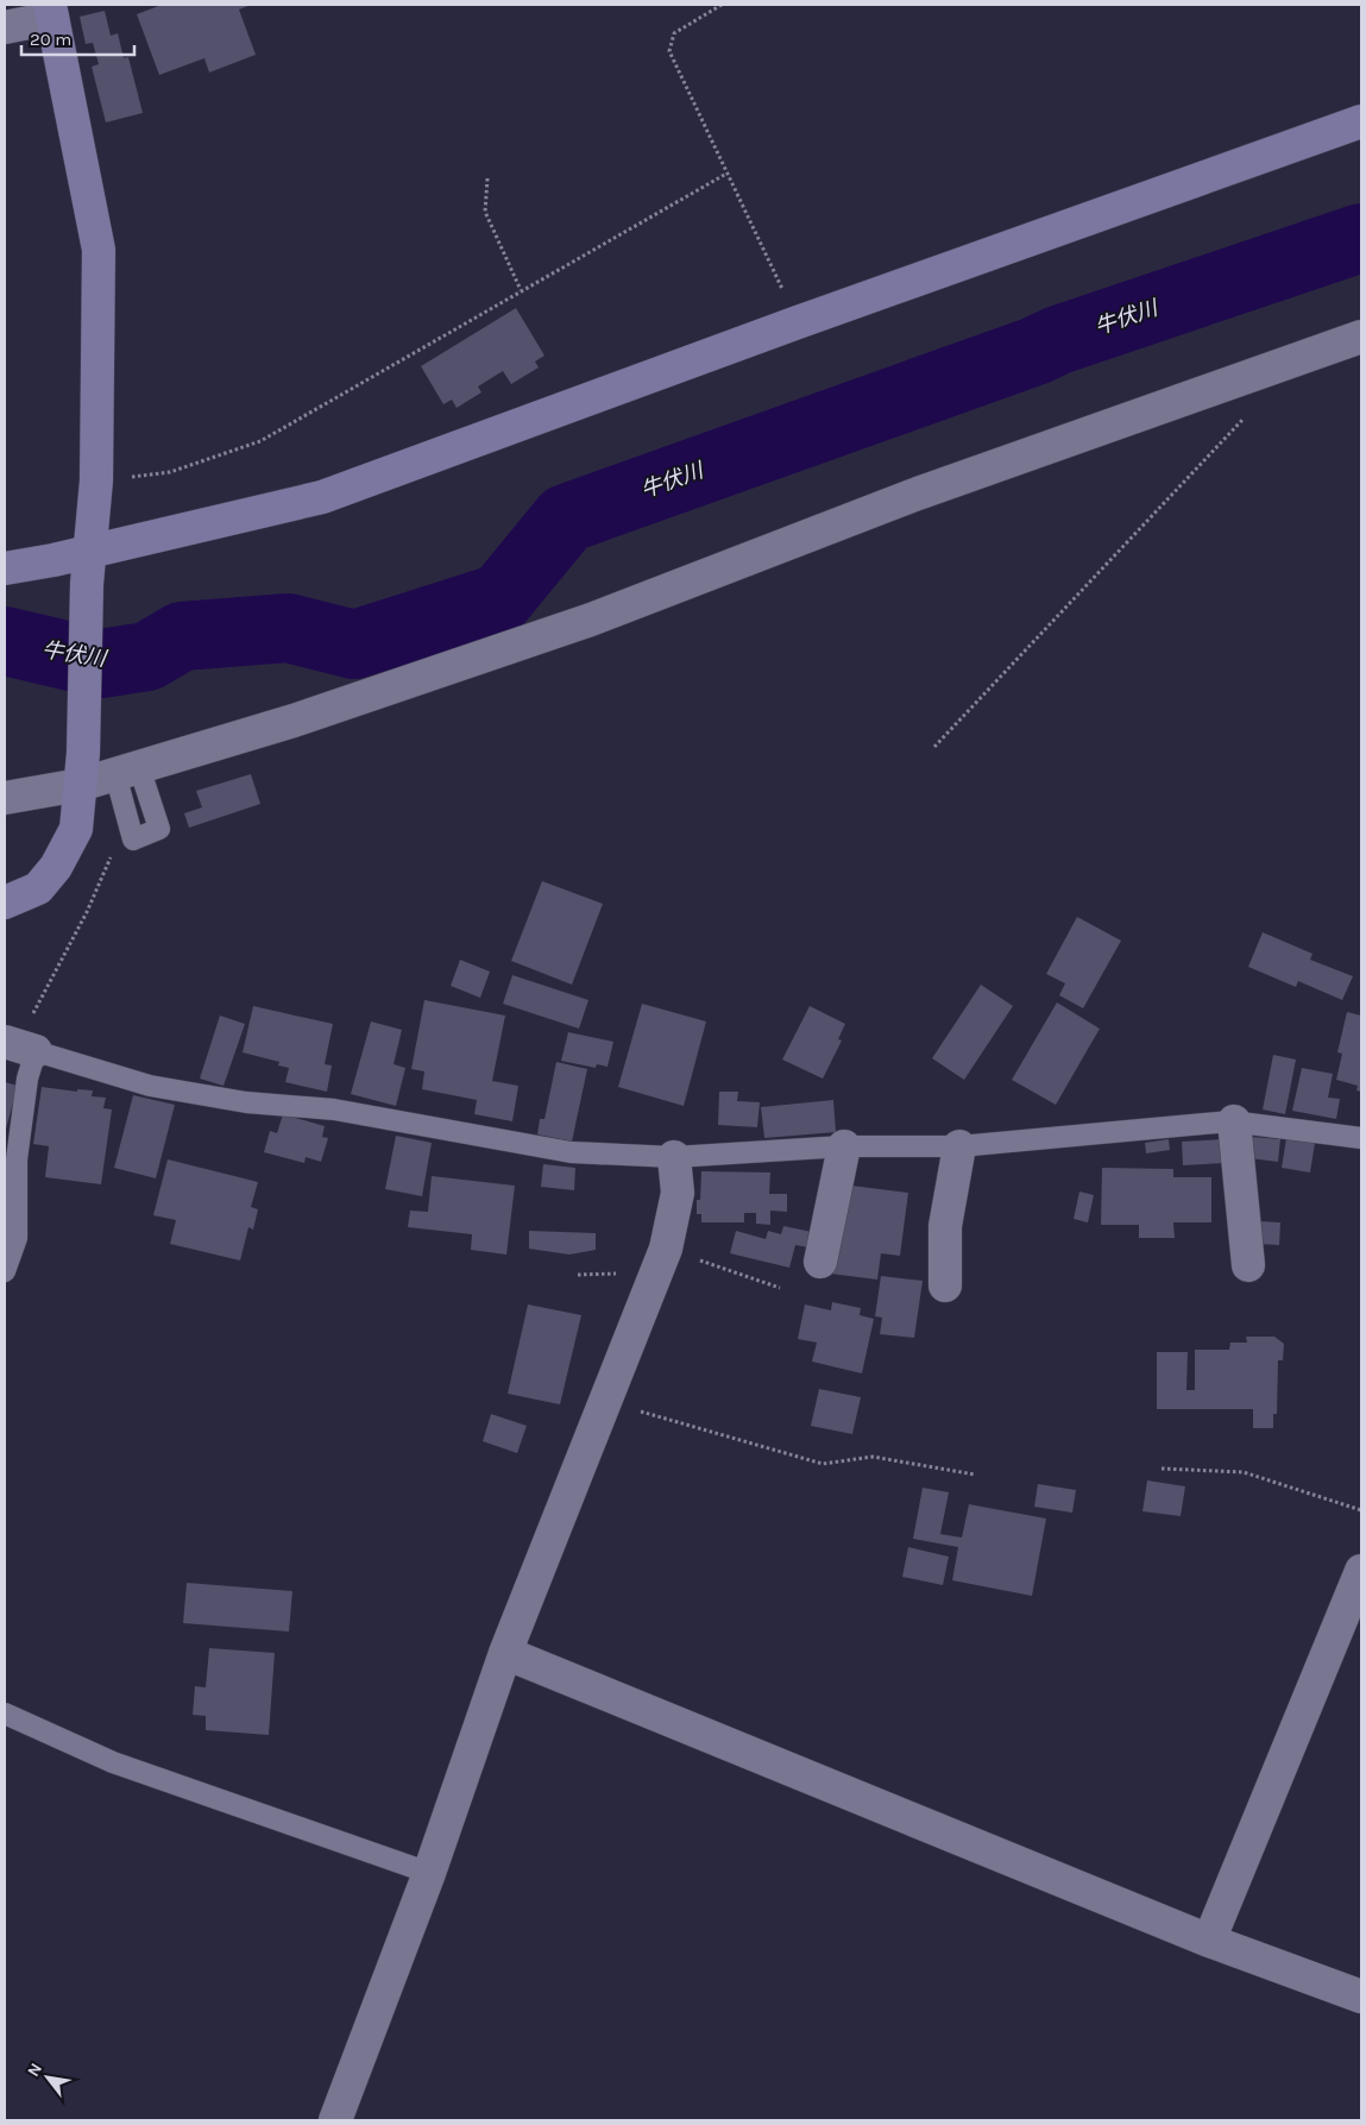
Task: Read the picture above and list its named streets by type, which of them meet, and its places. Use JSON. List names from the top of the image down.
{
  "water": ["牛伏川"],
  "scale_bar": "20 m",
  "north": "top left"
}
